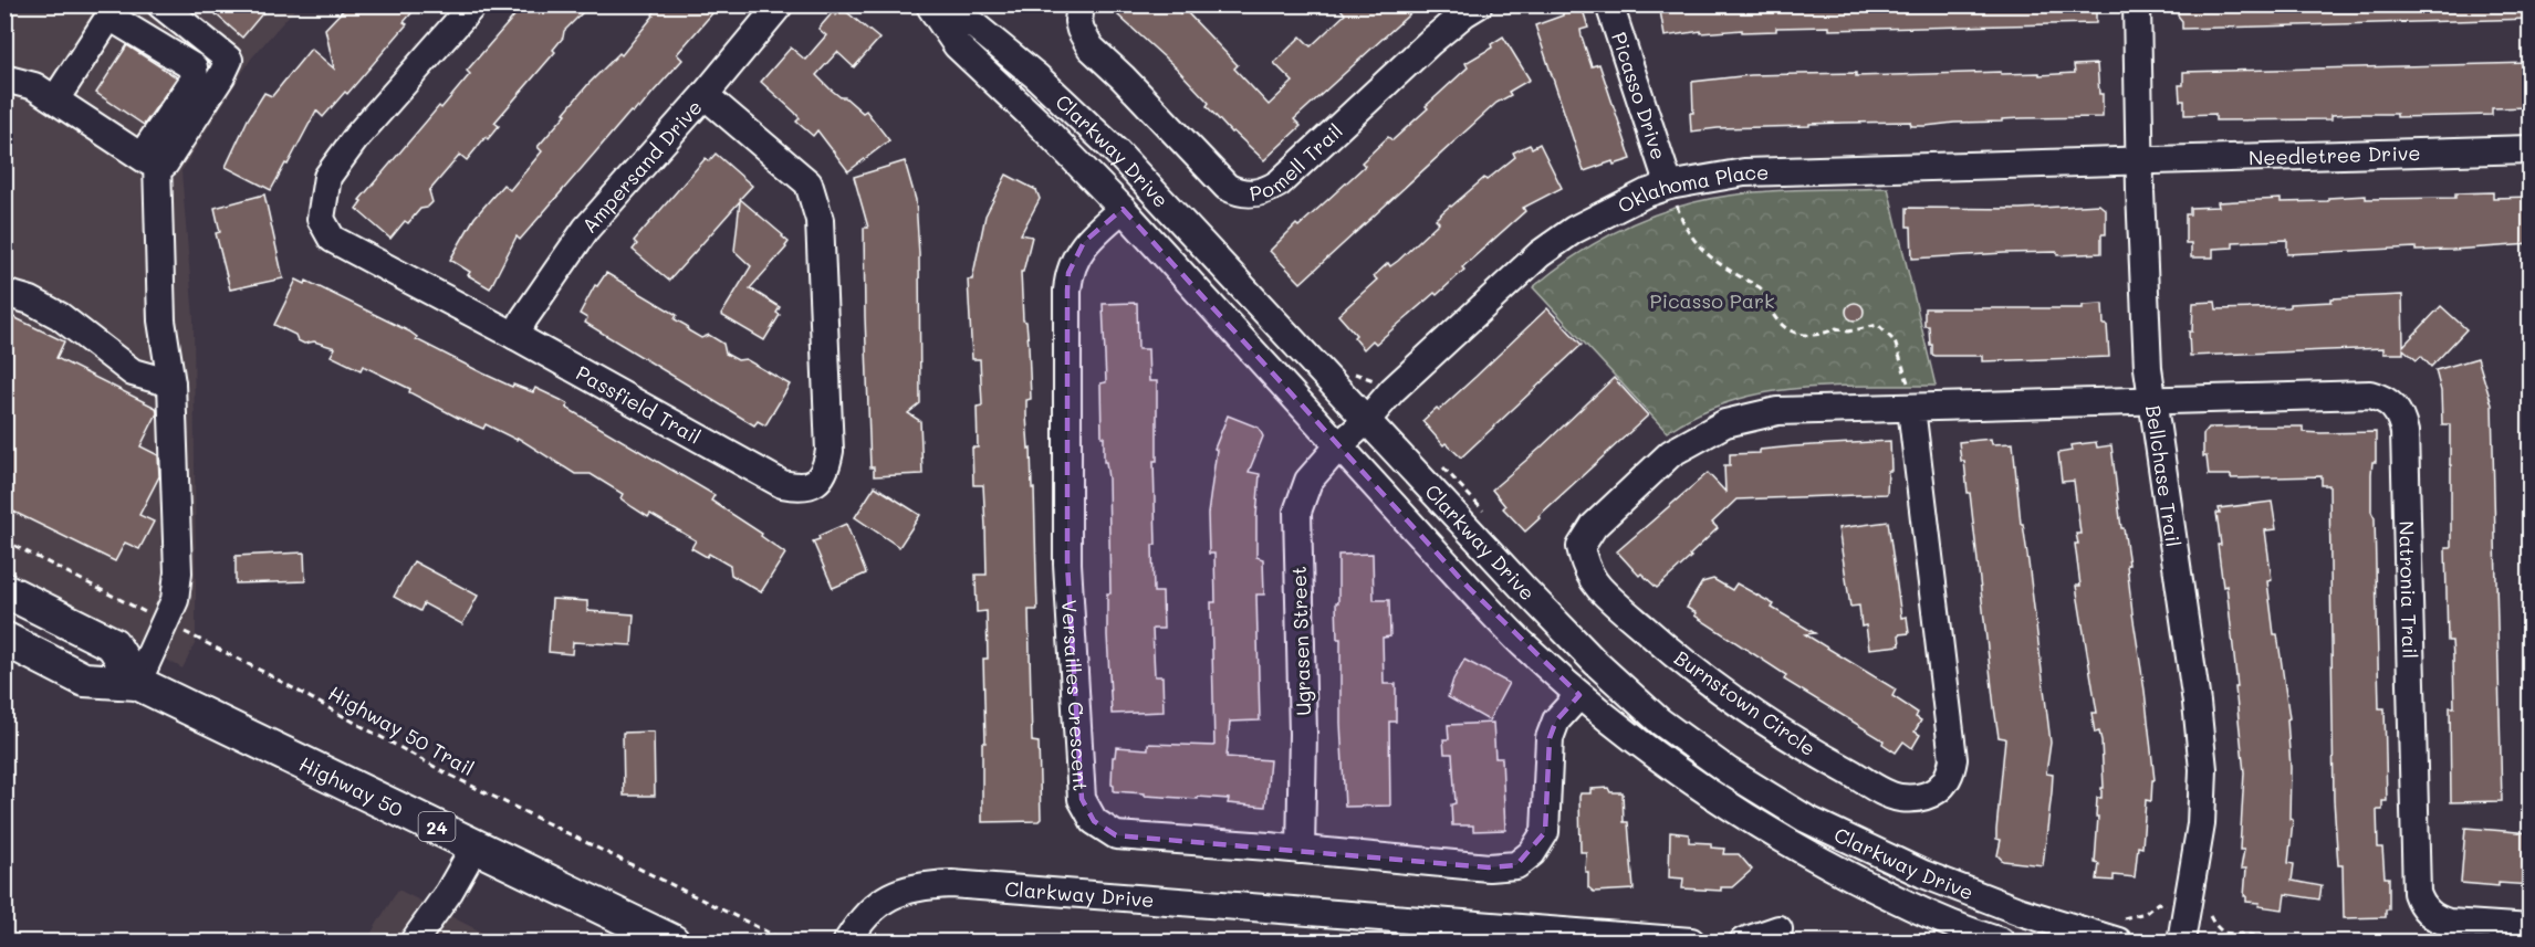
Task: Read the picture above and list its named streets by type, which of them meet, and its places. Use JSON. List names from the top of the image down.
{
  "streets": {
    "main road": ["Highway 50", "24"],
    "street": [
      "Picasso Drive",
      "Clarkway Drive",
      "Needletree Drive",
      "Pomell Trail",
      "Ampersand Drive",
      "Oklahoma Place",
      "Passfield Trail",
      "Bellchase Trail",
      "Natronia Trail",
      "Ugrasen Street",
      "Versailles Crescent",
      "Burnstown Circle"
    ],
    "path": ["Highway 50 Trail"]
  },
  "crossings": [
    ["Picasso Drive", "Oklahoma Place"],
    ["Clarkway Drive", "Oklahoma Place"],
    ["Clarkway Drive", "Ugrasen Street"],
    ["Clarkway Drive", "Versailles Crescent"],
    ["Needletree Drive", "Oklahoma Place"],
    ["Needletree Drive", "Bellchase Trail"],
    ["Ampersand Drive", "Passfield Trail"],
    ["Oklahoma Place", "Bellchase Trail"],
    ["Oklahoma Place", "Ugrasen Street"],
    ["Bellchase Trail", "Natronia Trail"],
    ["Bellchase Trail", "Burnstown Circle"],
    ["Natronia Trail", "Burnstown Circle"],
    ["Ugrasen Street", "Versailles Crescent"]
  ],
  "parks": ["Picasso Park"]
}
